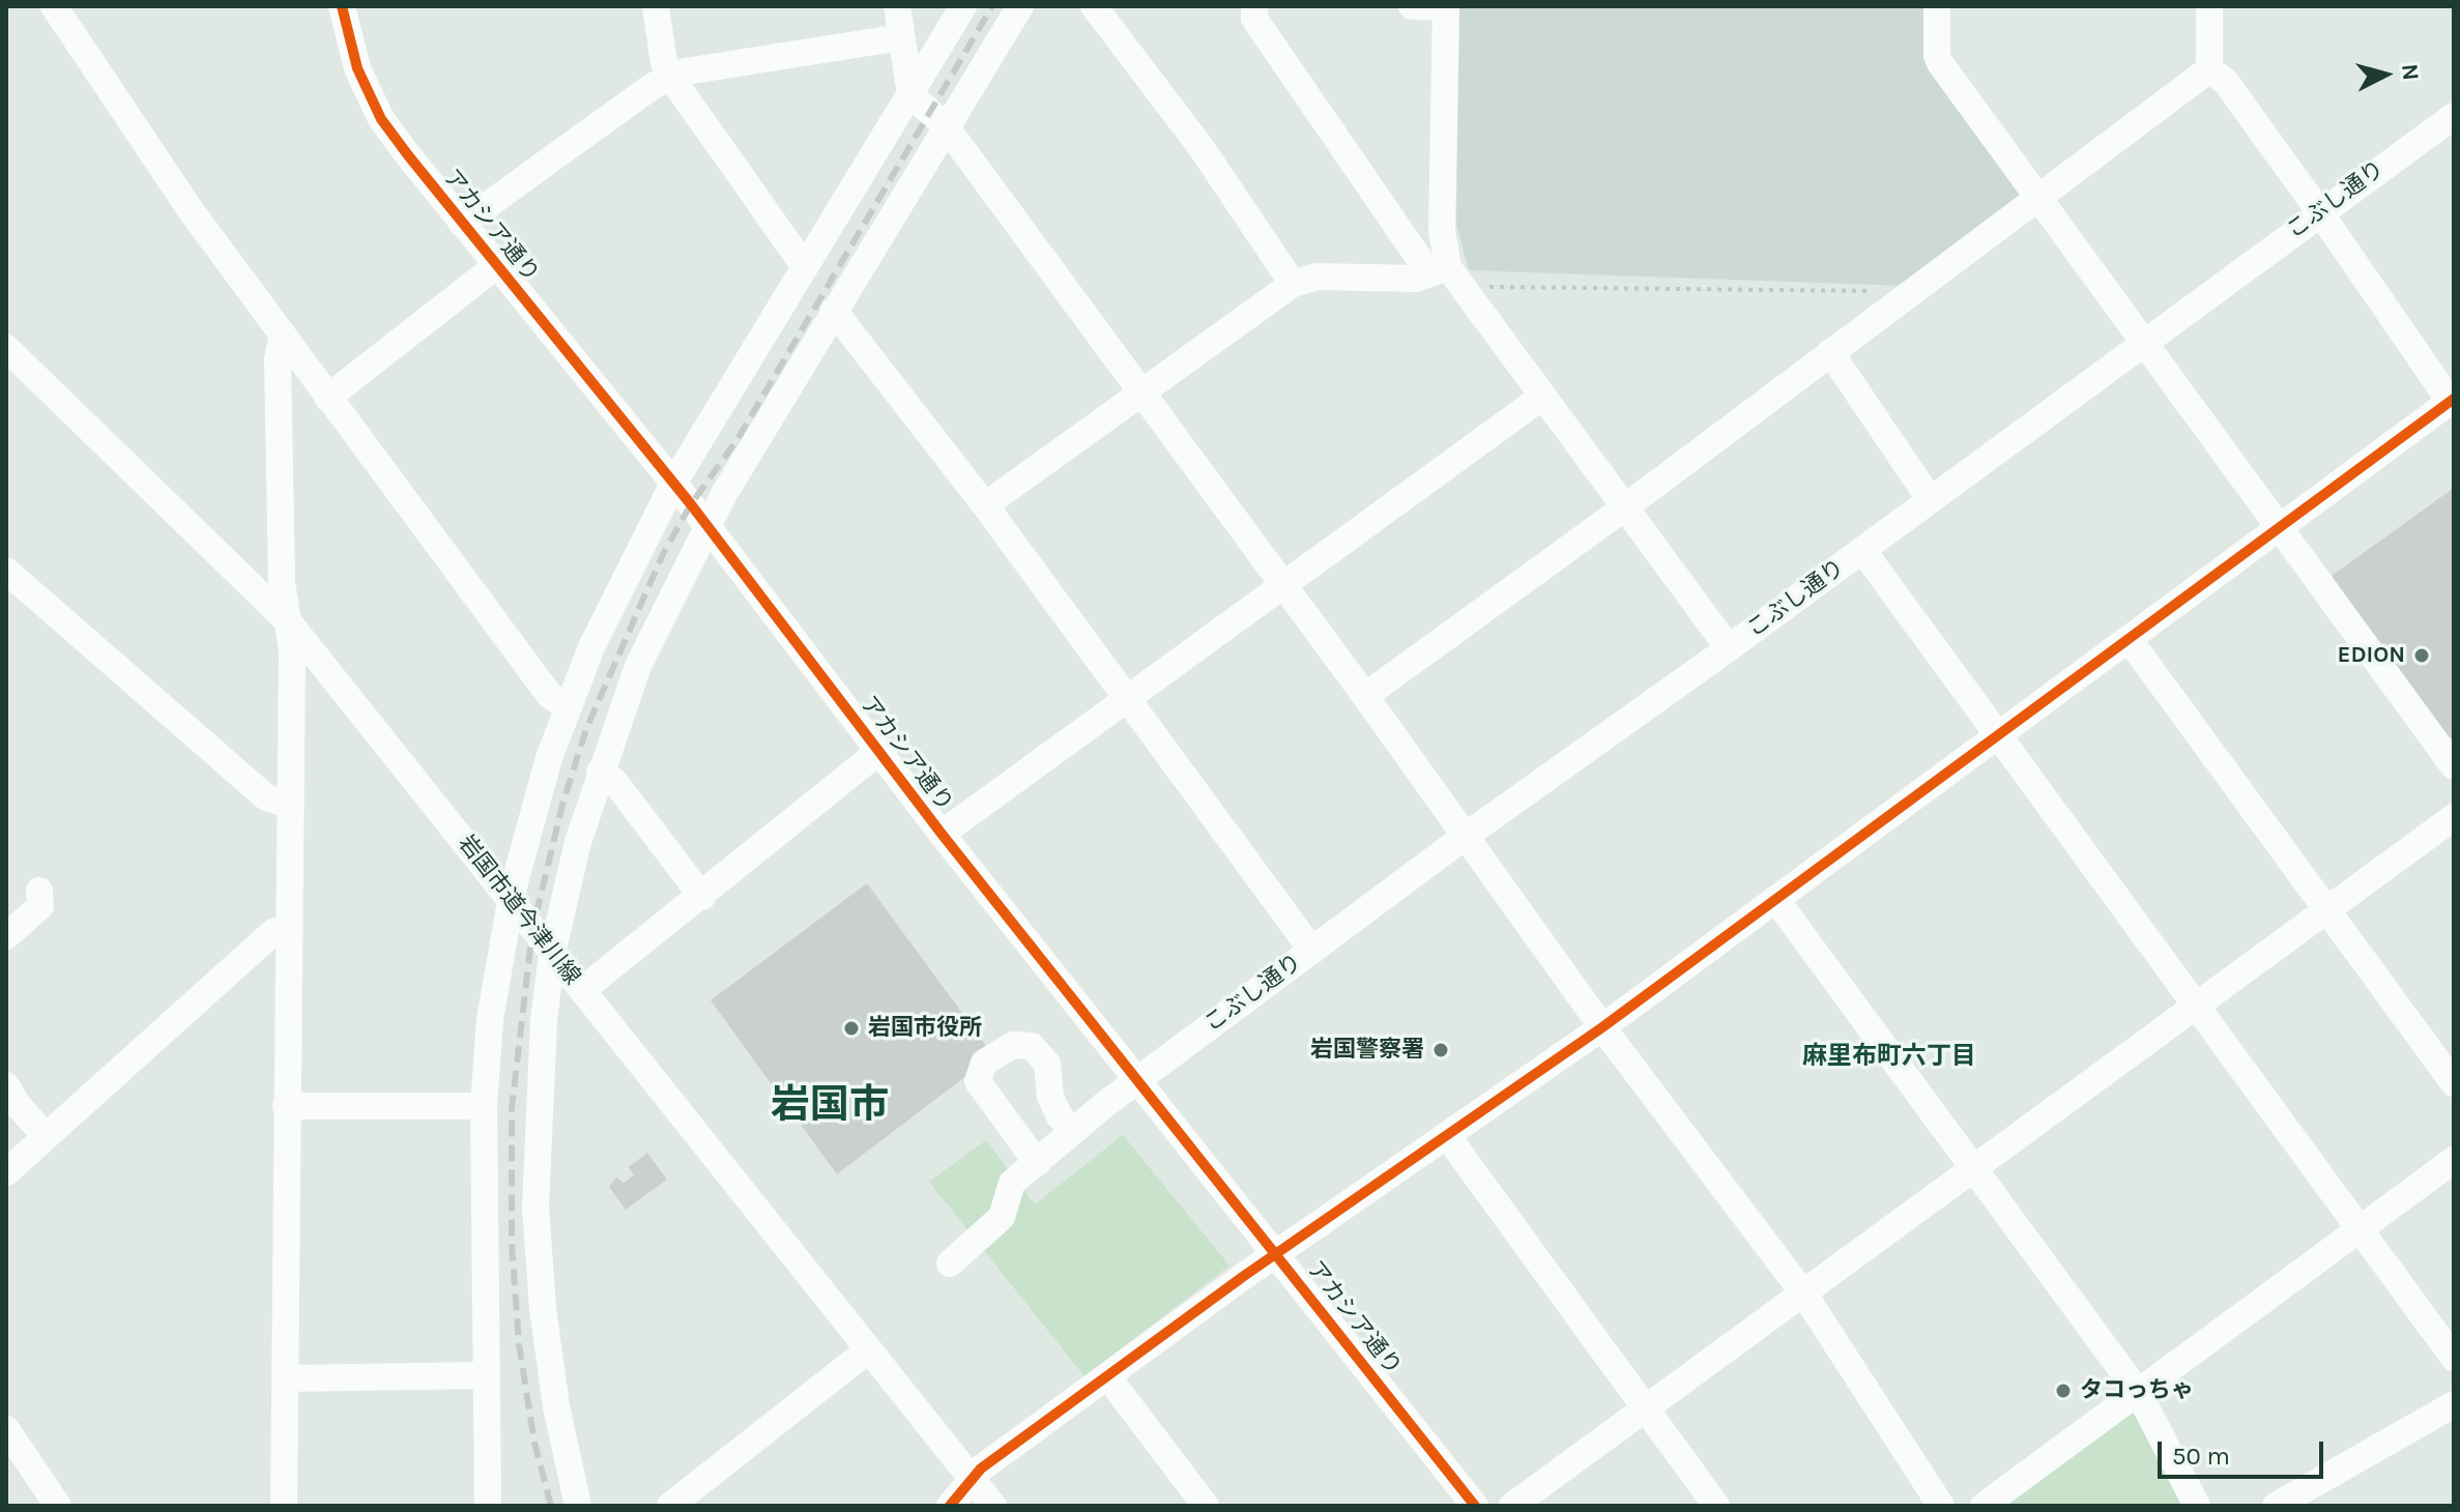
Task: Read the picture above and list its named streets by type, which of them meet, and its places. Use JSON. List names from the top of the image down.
{
  "streets": {
    "street": ["こぶし通り", "アカシア通り", "岩国市道今津川線"]
  },
  "crossings": [
    ["こぶし通り", "アカシア通り"]
  ],
  "districts": ["麻里布町六丁目", "岩国市"],
  "places": [
    "EDION",
    "岩国市役所",
    "岩国警察署",
    "タコっちゃ"
  ],
  "scale_bar": "50 m",
  "north": "right"
}
